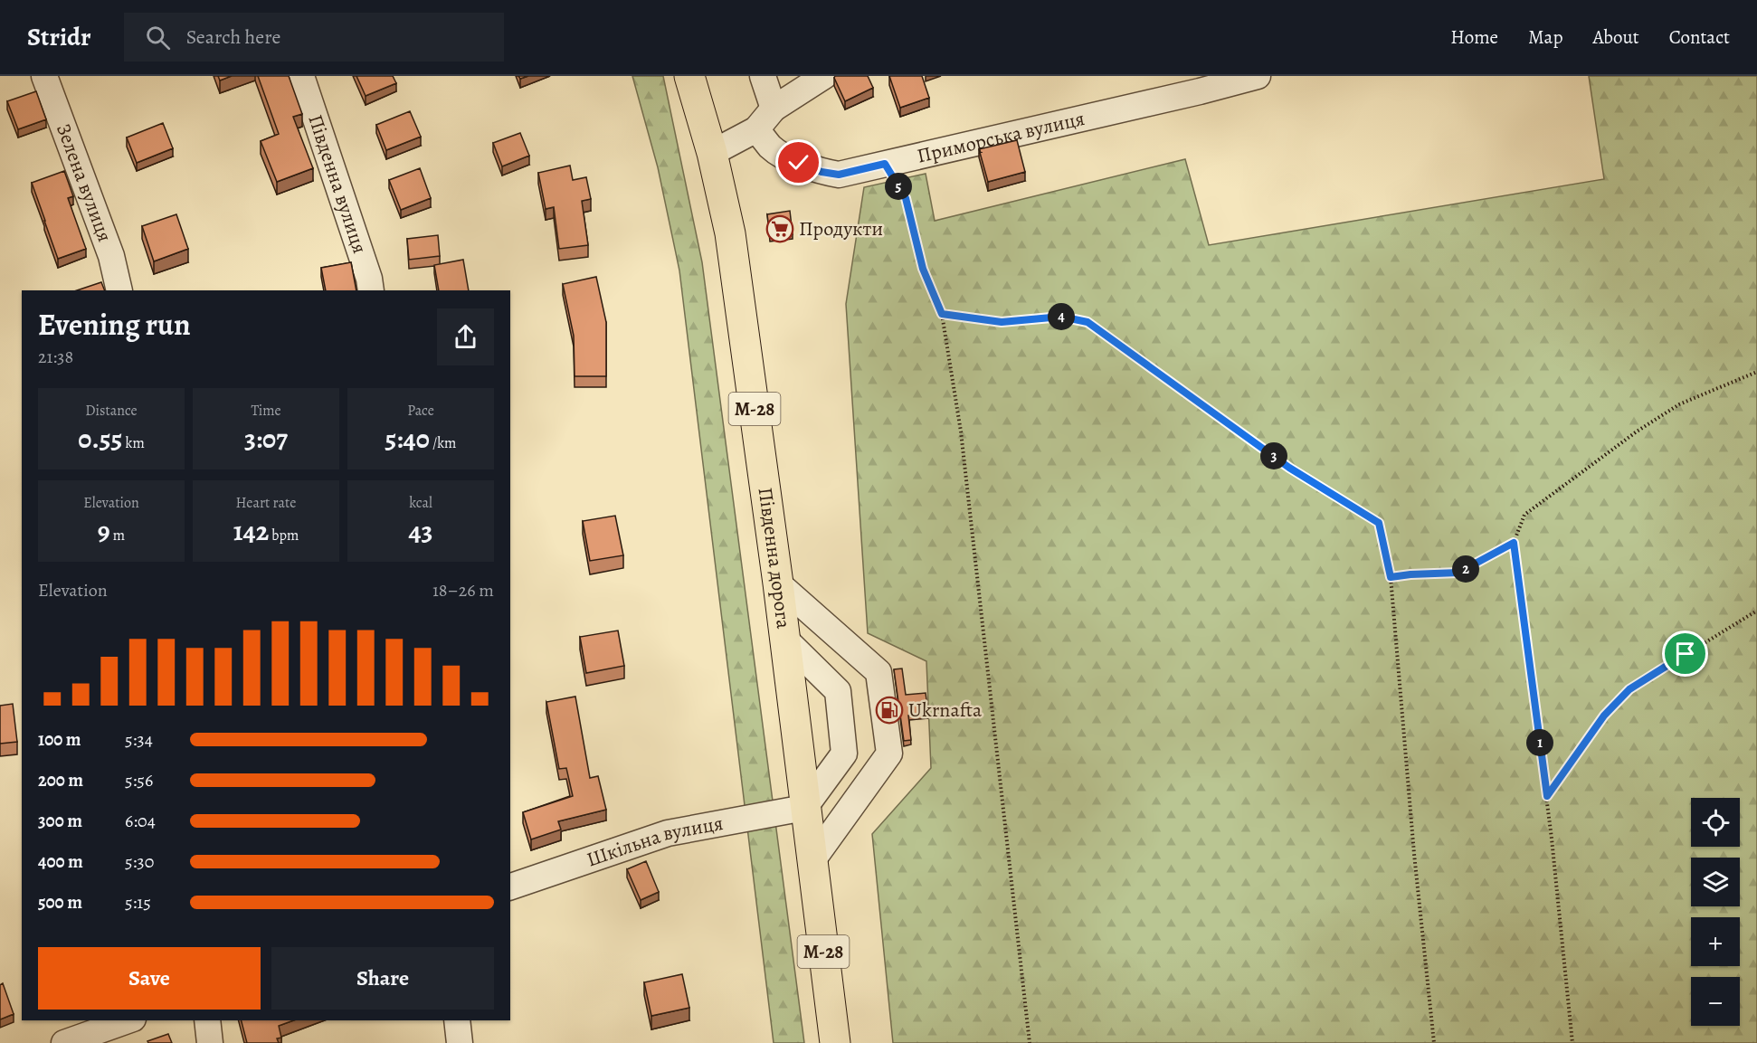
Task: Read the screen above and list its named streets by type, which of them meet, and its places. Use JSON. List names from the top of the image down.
{
  "streets": {
    "highway": ["М-28", "Південна дорога"],
    "street": [
      "Приморська вулиця",
      "Зелена вулиця",
      "Південна вулиця",
      "Шкільна вулиця"
    ]
  },
  "crossings": [
    ["Південна дорога", "Шкільна вулиця"]
  ],
  "places": {
    "supermarket": ["Продукти"],
    "fuel station": ["Ukrnafta"]
  },
  "page": {
    "header": "Stridr",
    "search": "Search here",
    "nav": [
      "Home",
      "Map",
      "About",
      "Contact"
    ],
    "pins": [
      "5",
      "4",
      "3",
      "2",
      "1"
    ],
    "heading": ["Evening run", "21:38"],
    "stats": [
      ["Distance", "0.55 km"],
      ["Time", "3:07"],
      ["Pace", "5:40 /km"],
      ["Elevation", "9 m"],
      ["Heart rate", "142 bpm"],
      ["kcal", "43"]
    ],
    "chart": ["Elevation", "18–26 m"],
    "list": [
      {
        "name": "100 m",
        "note": "5:34"
      },
      {
        "name": "200 m",
        "note": "5:56"
      },
      {
        "name": "300 m",
        "note": "6:04"
      },
      {
        "name": "400 m",
        "note": "5:30"
      },
      {
        "name": "500 m",
        "note": "5:15"
      }
    ],
    "map_buttons": ["+", "−"],
    "buttons": ["Save", "Share"]
  }
}
